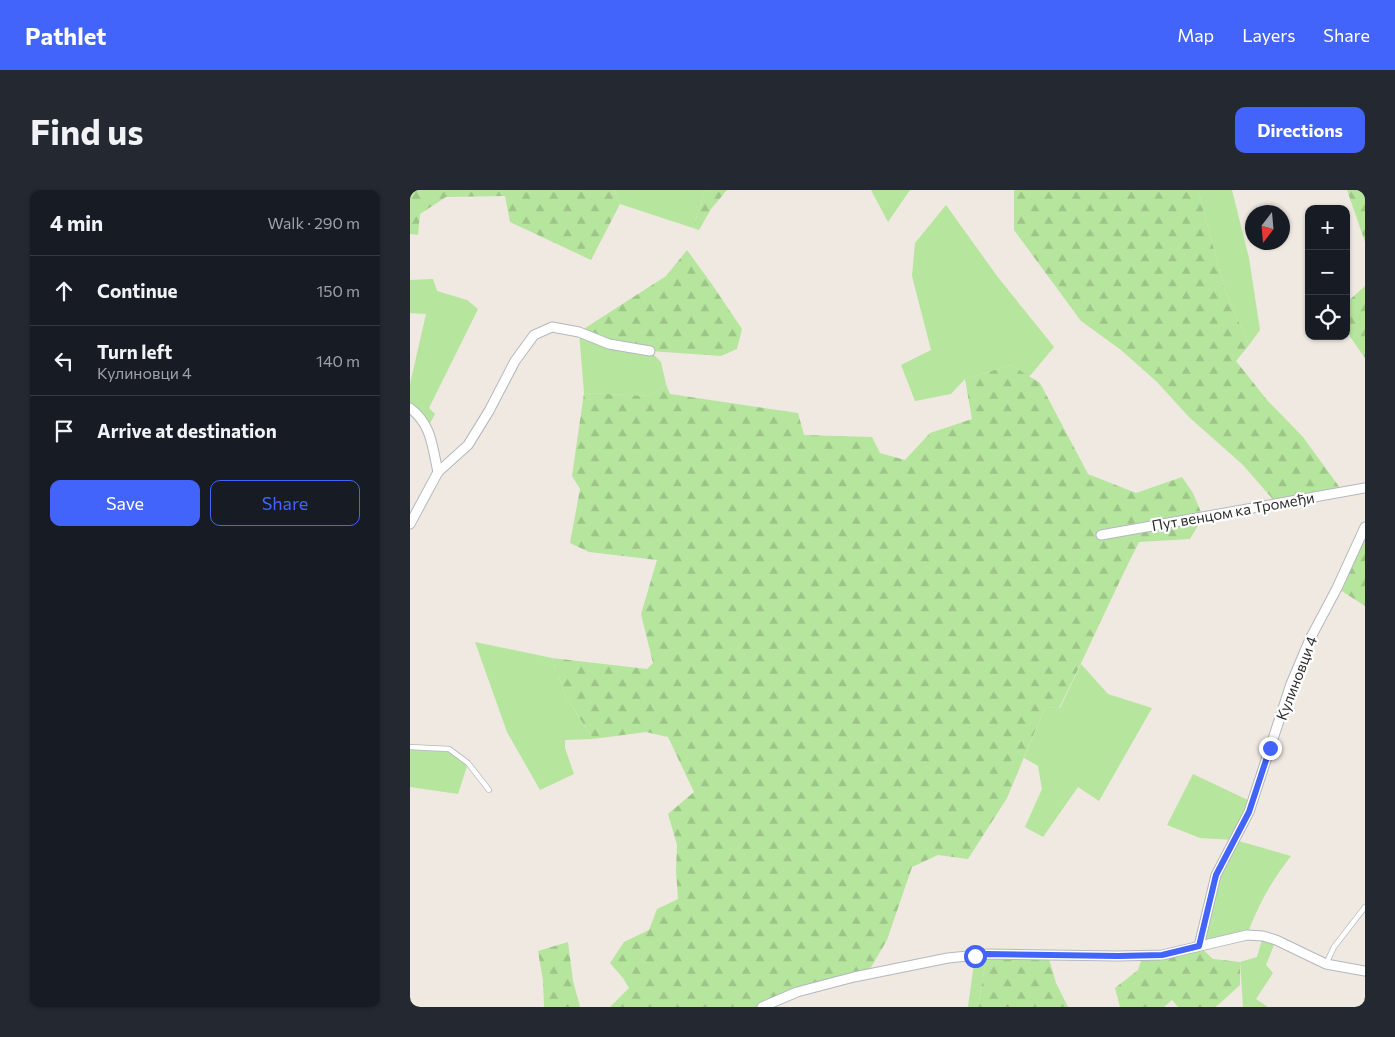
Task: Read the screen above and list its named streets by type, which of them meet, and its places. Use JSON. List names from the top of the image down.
{
  "streets": {
    "street": ["Пут венцом ка Тромеђи", "Кулиновци 4"]
  },
  "north": "bottom",
  "page": {
    "header": "Pathlet",
    "nav": ["Map", "Layers", "Share"],
    "buttons": [
      "Directions",
      ["Save", "Share"]
    ],
    "title": "Find us",
    "heading": ["4 min", "Walk · 290 m"],
    "map_buttons": ["+", "−"],
    "list": [
      ["Continue", "150 m"],
      ["Turn left", "Кулиновци 4", "140 m"],
      "Arrive at destination"
    ]
  }
}
